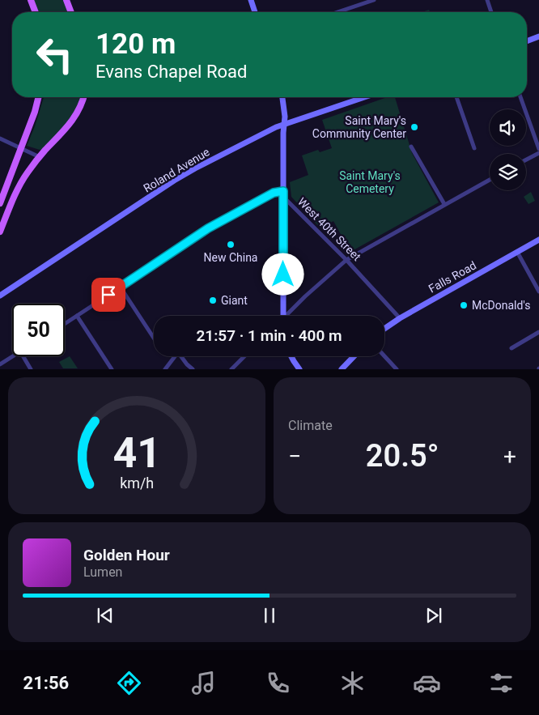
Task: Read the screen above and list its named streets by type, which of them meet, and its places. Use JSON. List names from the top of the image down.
{
  "streets": {
    "main road": ["Roland Avenue", "Falls Road"],
    "street": ["West 40th Street"]
  },
  "crossings": [
    ["West 40th Street", "Falls Road"]
  ],
  "parks": ["Saint Mary's Cemetery"],
  "places": [
    "Saint Mary's Community Center",
    "New China",
    "Giant",
    "McDonald's"
  ],
  "page": {
    "turn": ["120 m", "Evans Chapel Road"],
    "limit": "50",
    "trip": "21:57 · 1 min · 400 m",
    "tile": "Climate",
    "heat": ["−", "20.5°", "+"],
    "song": ["Golden Hour", "Lumen"],
    "tabs": "21:56",
    "gauge": ["41", "km/h"]
  }
}
